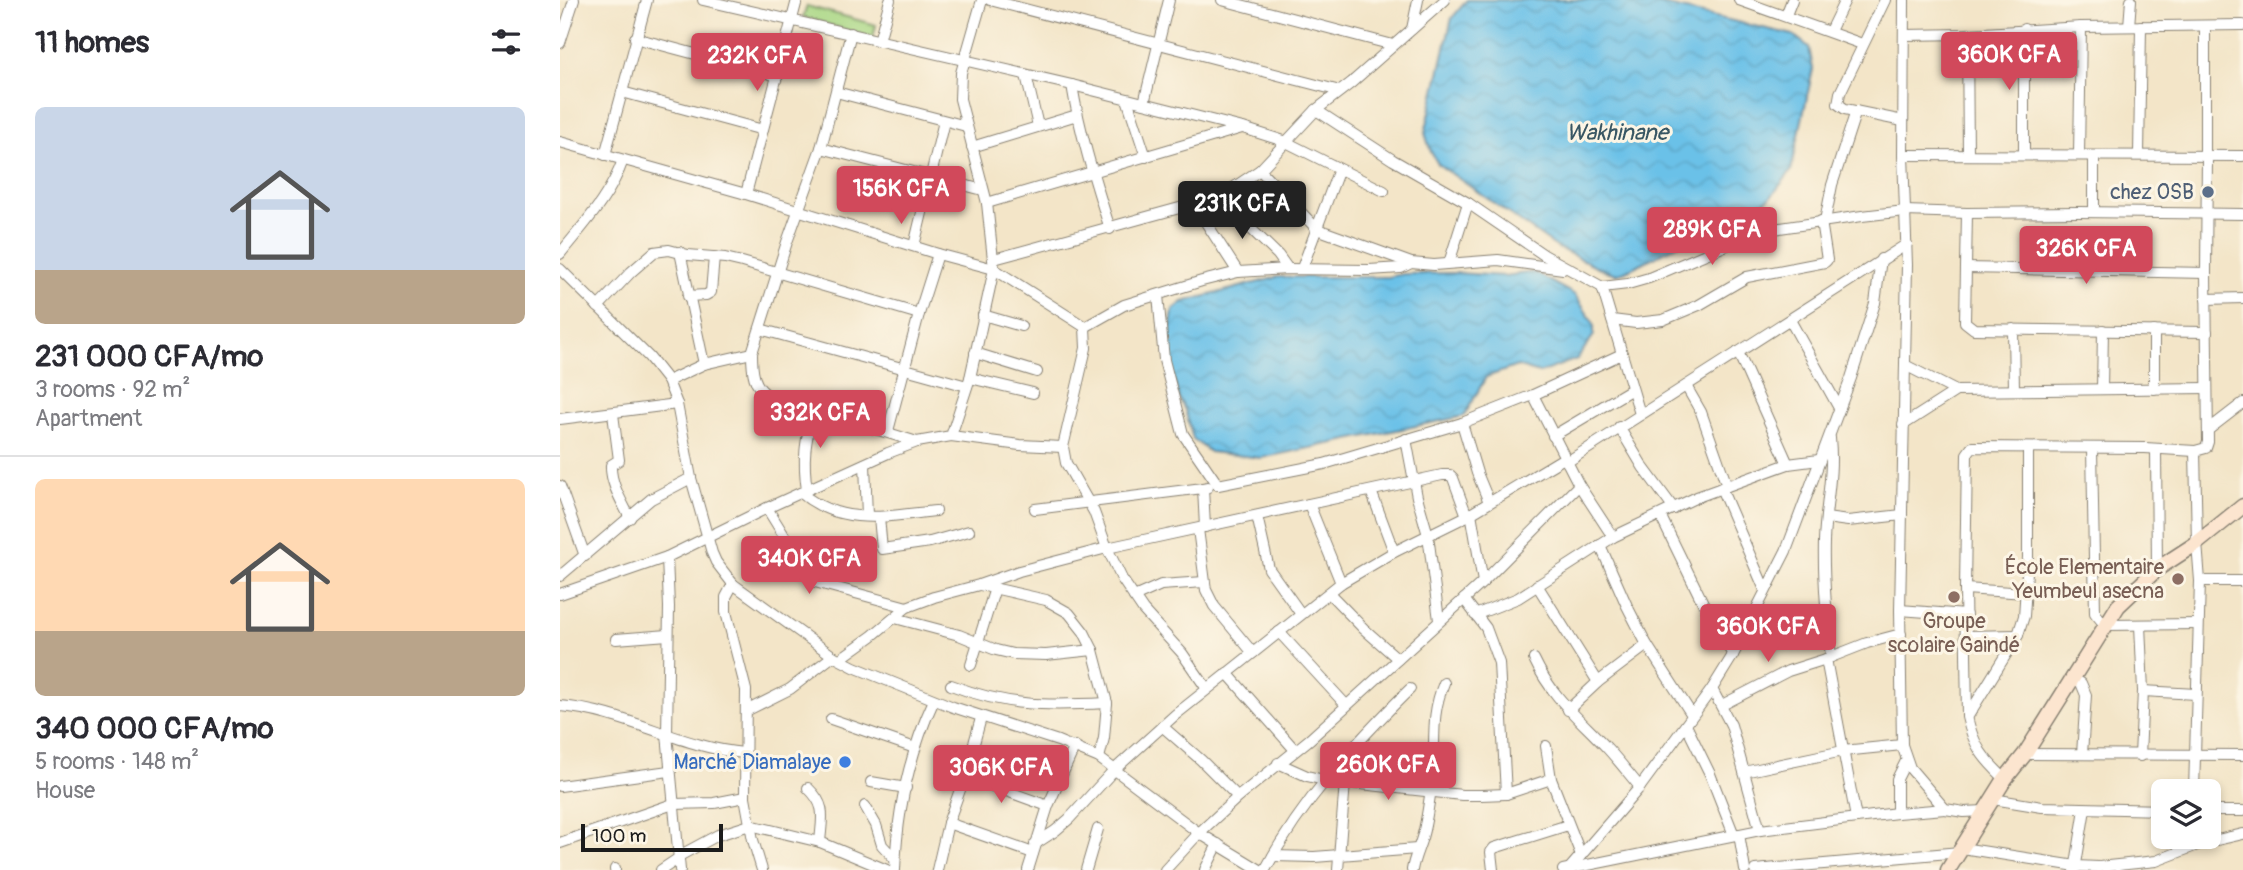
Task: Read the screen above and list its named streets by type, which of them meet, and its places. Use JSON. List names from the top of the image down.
{
  "water": ["Wakhinane"],
  "places": [
    "chez OSB",
    "École Elementaire Yeumbeul asecna",
    "Groupe scolaire Gaindé",
    "Marché Diamalaye"
  ],
  "scale_bar": "100 m",
  "page": {
    "heading": "11 homes",
    "price": [
      "360K CFA",
      "232K CFA",
      "156K CFA",
      "231K CFA",
      "289K CFA",
      "326K CFA",
      "332K CFA",
      "340K CFA",
      "360K CFA",
      "260K CFA",
      "306K CFA"
    ],
    "list": [
      {
        "name": "231 000 CFA/mo",
        "note": "3 rooms · 92 m² · Apartment"
      },
      {
        "name": "340 000 CFA/mo",
        "note": "5 rooms · 148 m² · House"
      }
    ],
    "scale": "100 m"
  }
}
